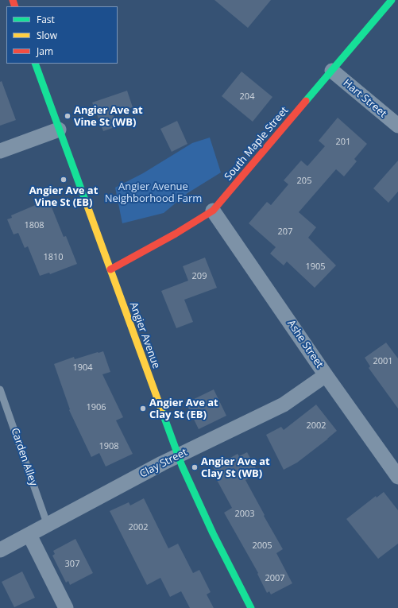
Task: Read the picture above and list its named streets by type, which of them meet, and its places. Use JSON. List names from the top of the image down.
{
  "streets": {
    "main road": ["South Maple Street", "Angier Avenue"],
    "street": ["Hart Street", "Ashe Street", "Clay Street"],
    "lane": ["Carden Alley"]
  },
  "crossings": [
    ["Hart Street", "South Maple Street"],
    ["South Maple Street", "Angier Avenue"],
    ["South Maple Street", "Ashe Street"],
    ["Angier Avenue", "Clay Street"],
    ["Ashe Street", "Clay Street"],
    ["Carden Alley", "Clay Street"]
  ],
  "parks": ["Angier Avenue Neighborhood Farm"],
  "places": [
    "Angier Ave at Vine St (WB)",
    "Angier Ave at Vine St (EB)",
    "Angier Ave at Clay St (EB)",
    "Angier Ave at Clay St (WB)"
  ],
  "house_numbers": [
    "204",
    "201",
    "205",
    "1808",
    "207",
    "1810",
    "1905",
    "209",
    "2001",
    "1904",
    "1906",
    "2002",
    "1908",
    "2003",
    "2002",
    "2005",
    "307",
    "2007"
  ],
  "legend": ["Fast", "Slow", "Jam"]
}
